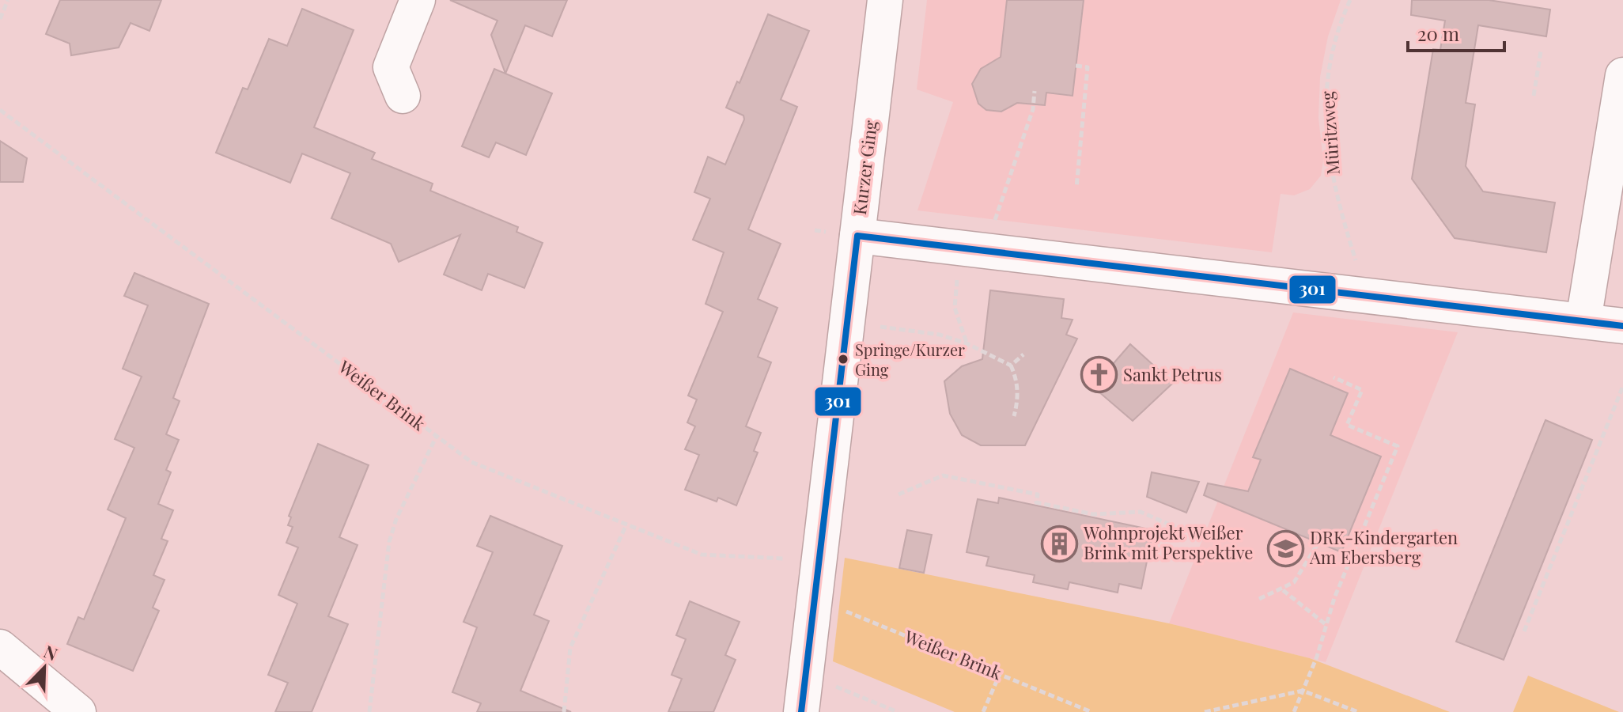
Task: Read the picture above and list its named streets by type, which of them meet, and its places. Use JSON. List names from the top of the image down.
{
  "streets": {
    "street": ["Kurzer Ging"],
    "path": ["Müritzweg", "Weißer Brink"]
  },
  "crossings": [
    ["Kurzer Ging", "Weißer Brink"]
  ],
  "places": {
    "other": ["Springe/Kurzer Ging"],
    "church": ["Sankt Petrus"],
    "building": ["Wohnprojekt Weißer Brink mit Perspektive"],
    "school or university": ["DRK-Kindergarten Am Ebersberg"]
  },
  "lines": ["transit line 301"],
  "scale_bar": "20 m",
  "north": "top right"
}
